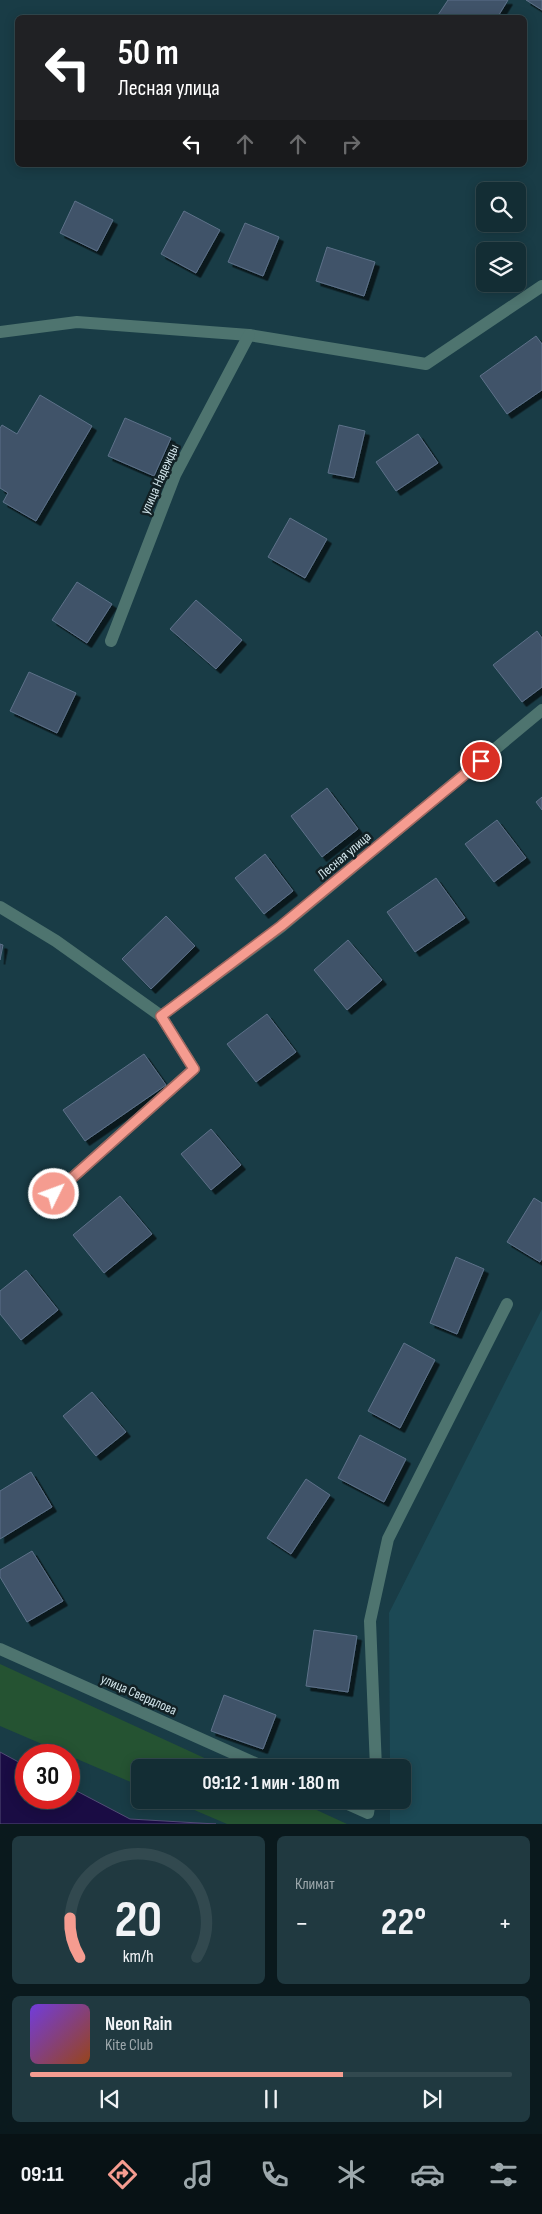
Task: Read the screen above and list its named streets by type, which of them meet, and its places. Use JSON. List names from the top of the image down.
{
  "streets": {
    "street": ["улица Надежды", "Лесная улица", "улица Свердлова"]
  },
  "page": {
    "turn": ["50 m", "Лесная улица"],
    "limit": "30",
    "trip": "09:12 · 1 мин · 180 m",
    "tile": "Климат",
    "heat": ["−", "22°", "+"],
    "song": ["Neon Rain", "Kite Club"],
    "tabs": "09:11",
    "gauge": ["20", "km/h"]
  }
}
